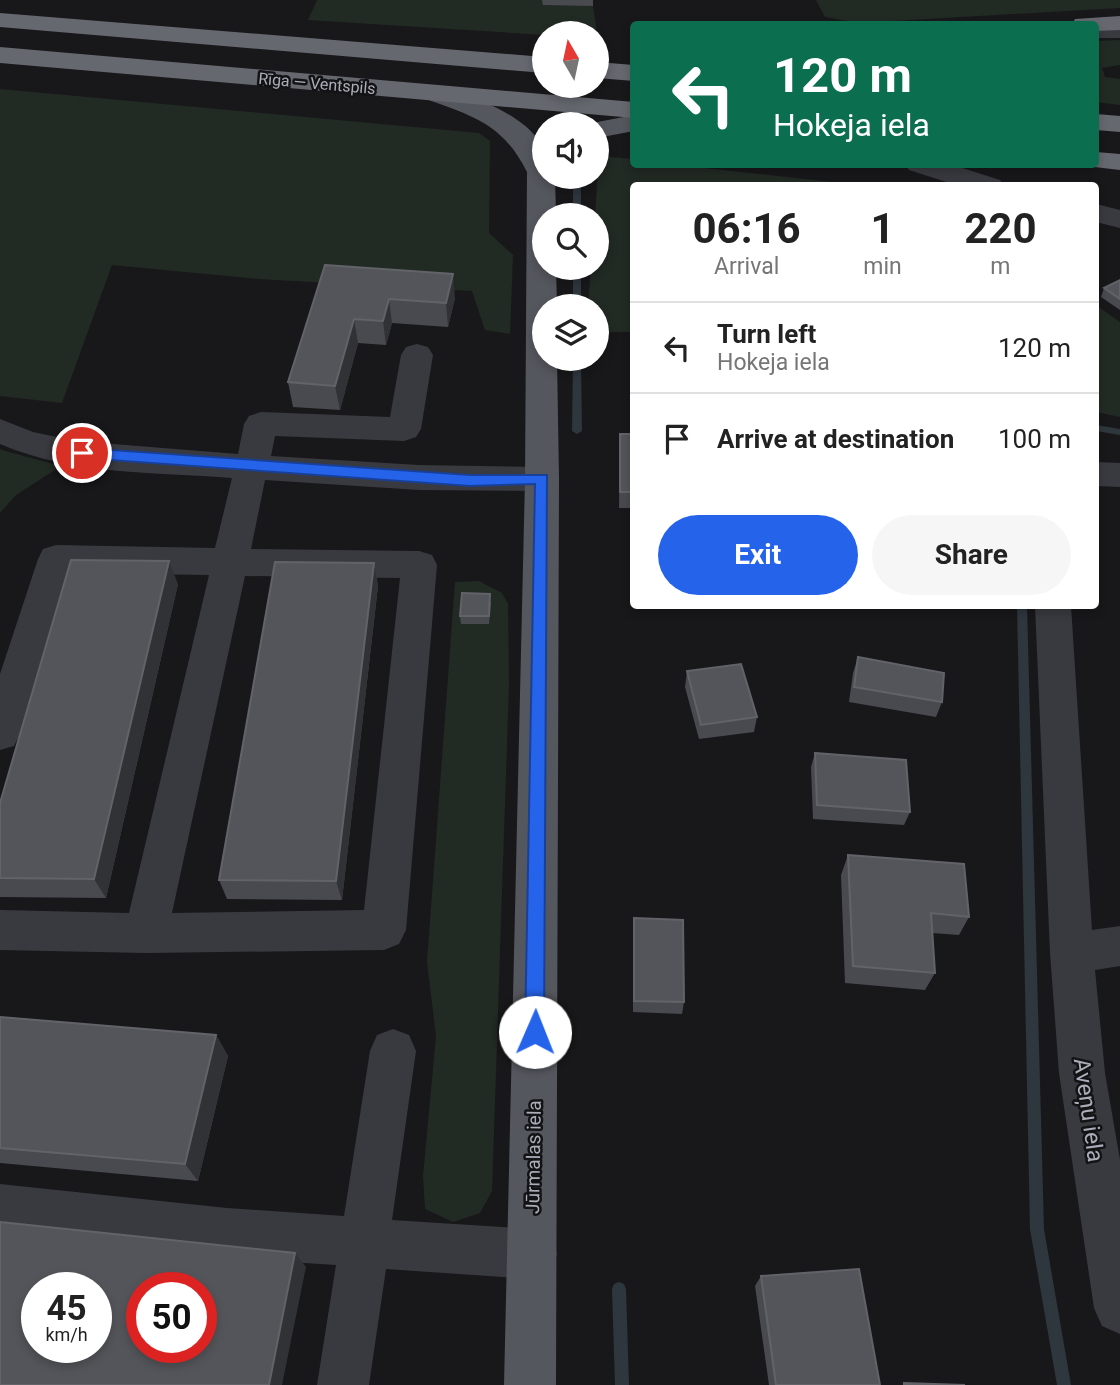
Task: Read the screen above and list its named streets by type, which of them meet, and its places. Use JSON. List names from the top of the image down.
{
  "streets": {
    "highway": ["Rīga — Ventspils"],
    "main road": ["Jūrmalas iela"],
    "street": ["Aveņu iela"]
  },
  "north": "top",
  "page": {
    "turn": ["120 m", "Hokeja iela"],
    "eta": [
      "06:16",
      "Arrival",
      "1",
      "min",
      "220",
      "m"
    ],
    "list": [
      {
        "name": "Turn left",
        "note": "Hokeja iela",
        "value": "120 m"
      },
      {
        "name": "Arrive at destination",
        "value": "100 m"
      }
    ],
    "buttons": ["Exit", "Share"],
    "speed": "45 km/h",
    "limit": "50"
  }
}
